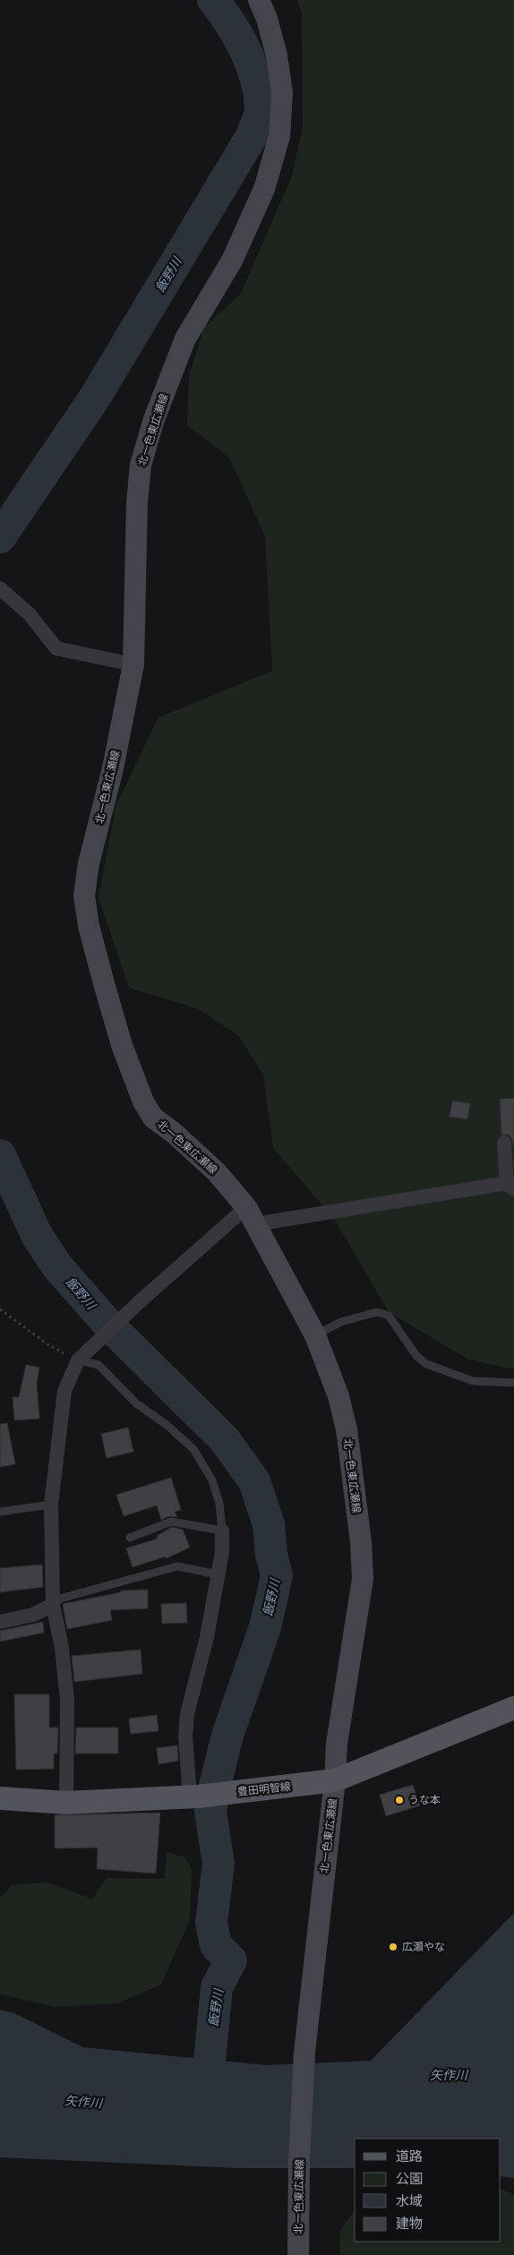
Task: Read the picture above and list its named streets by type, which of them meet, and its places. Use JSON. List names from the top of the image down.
{
  "streets": {
    "main road": ["北一色東広瀬線", "豊田明智線"]
  },
  "crossings": [
    ["北一色東広瀬線", "豊田明智線"]
  ],
  "water": ["飯野川", "矢作川"],
  "places": ["うな本", "広瀬やな"],
  "legend": [
    "道路",
    "公園",
    "水域",
    "建物"
  ]
}
